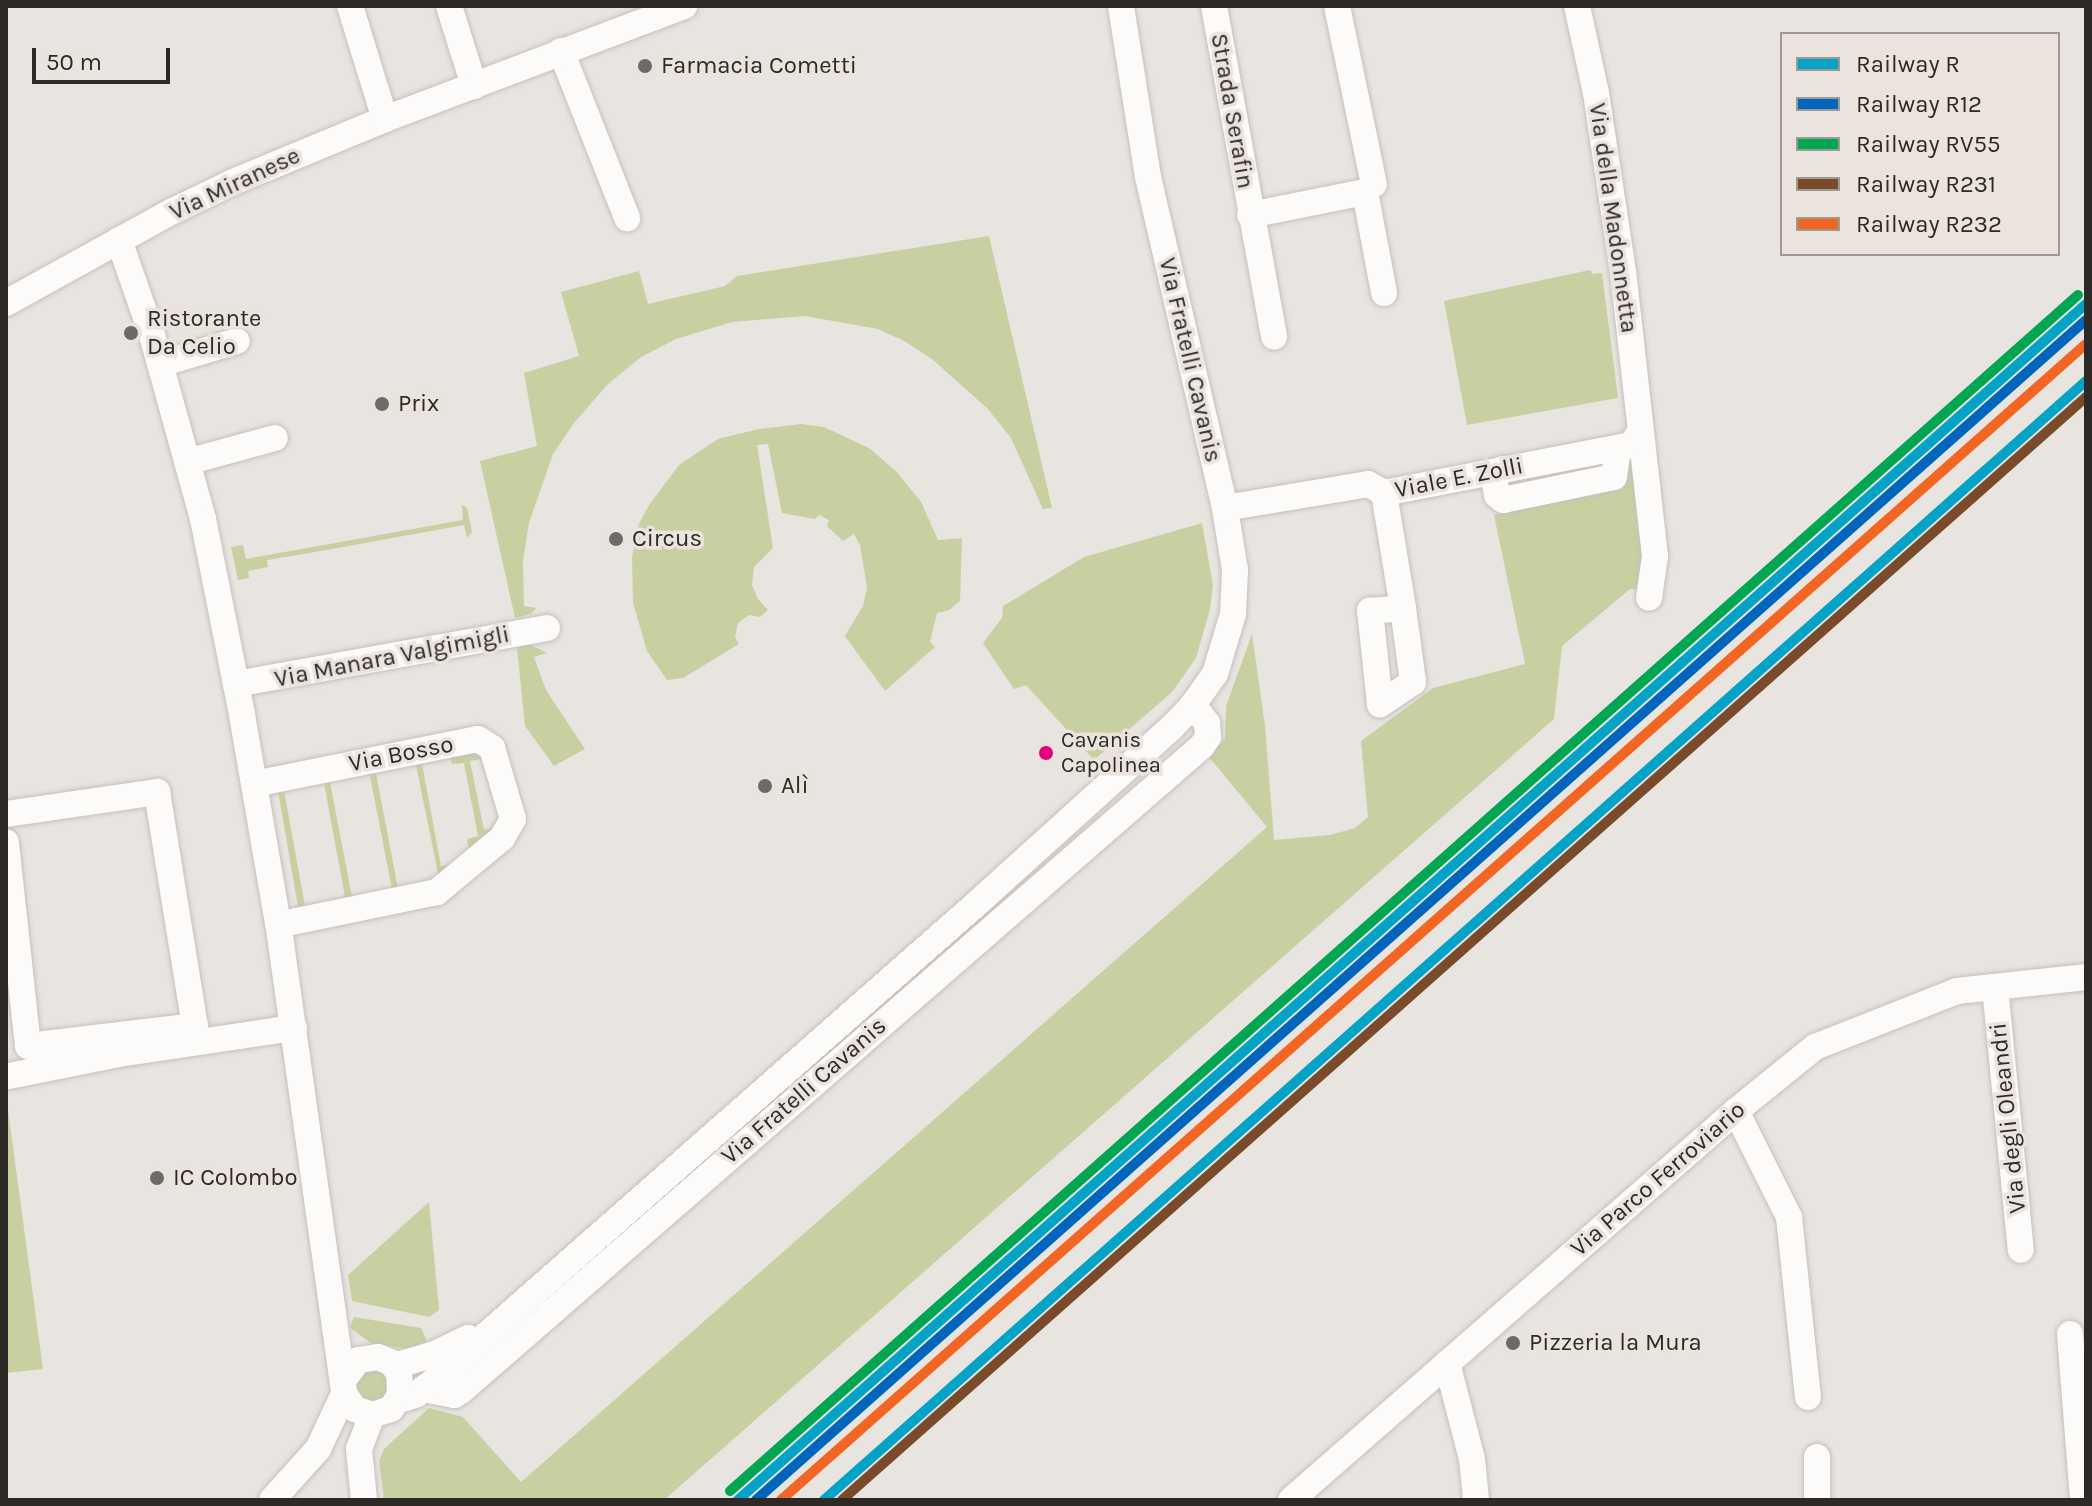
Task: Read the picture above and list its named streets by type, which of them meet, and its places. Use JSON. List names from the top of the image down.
{
  "streets": {
    "street": [
      "Strada Serafin",
      "Via Miranese",
      "Via della Madonnetta",
      "Via Fratelli Cavanis",
      "Viale E. Zolli",
      "Via Manara Valgimigli",
      "Via Bosso",
      "Via degli Oleandri",
      "Via Parco Ferroviario"
    ]
  },
  "crossings": [
    ["Via della Madonnetta", "Viale E. Zolli"],
    ["Via Fratelli Cavanis", "Viale E. Zolli"],
    ["Via degli Oleandri", "Via Parco Ferroviario"]
  ],
  "places": [
    "Farmacia Cometti",
    "Ristorante Da Celio",
    "Prix",
    "Circus",
    "Cavanis Capolinea",
    "Alì",
    "IC Colombo",
    "Pizzeria la Mura"
  ],
  "lines": [
    "rail line RV55",
    "rail line R",
    "rail line R12",
    "rail line R232",
    "rail line R231"
  ],
  "legend": [
    "Railway R",
    "Railway R12",
    "Railway RV55",
    "Railway R231",
    "Railway R232"
  ],
  "scale_bar": "50 m"
}
